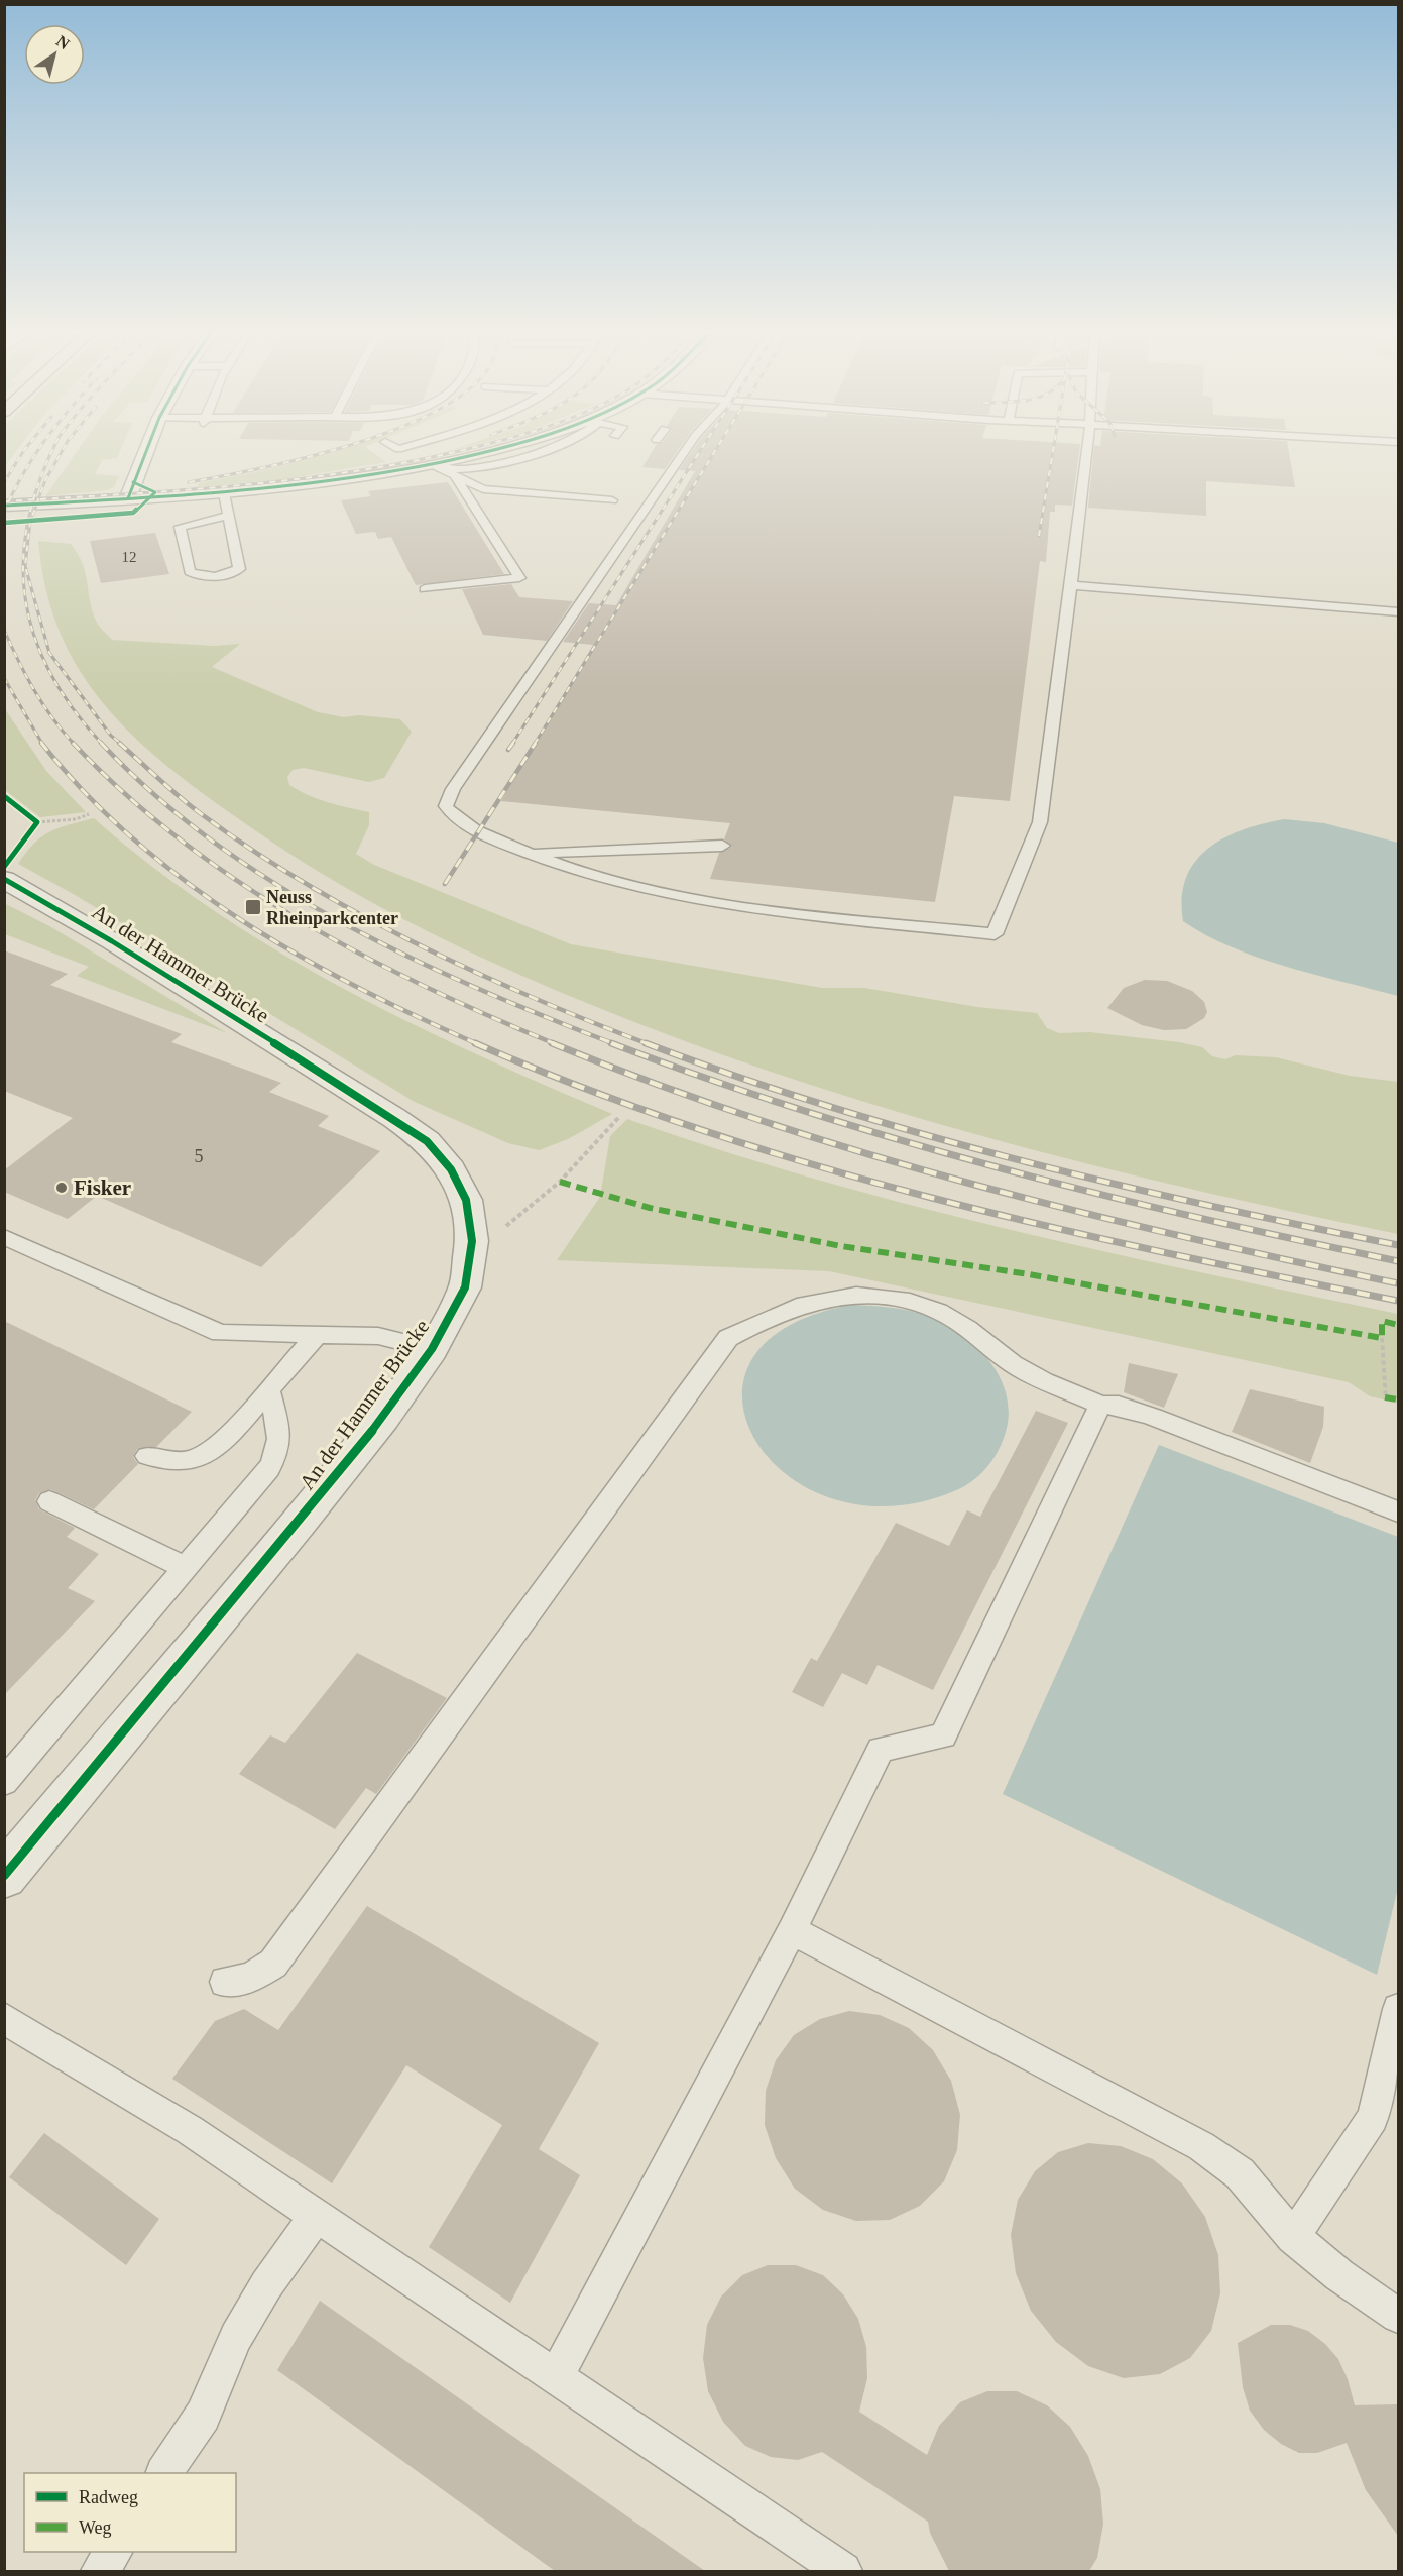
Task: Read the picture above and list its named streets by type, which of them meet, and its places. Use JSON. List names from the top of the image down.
{
  "streets": {
    "street": ["An der Hammer Brücke"]
  },
  "places": {
    "transit": ["Neuss Rheinparkcenter"],
    "other": ["Fisker"]
  },
  "house_numbers": ["12", "5"],
  "legend": ["Radweg", "Weg"],
  "north": "top right"
}
